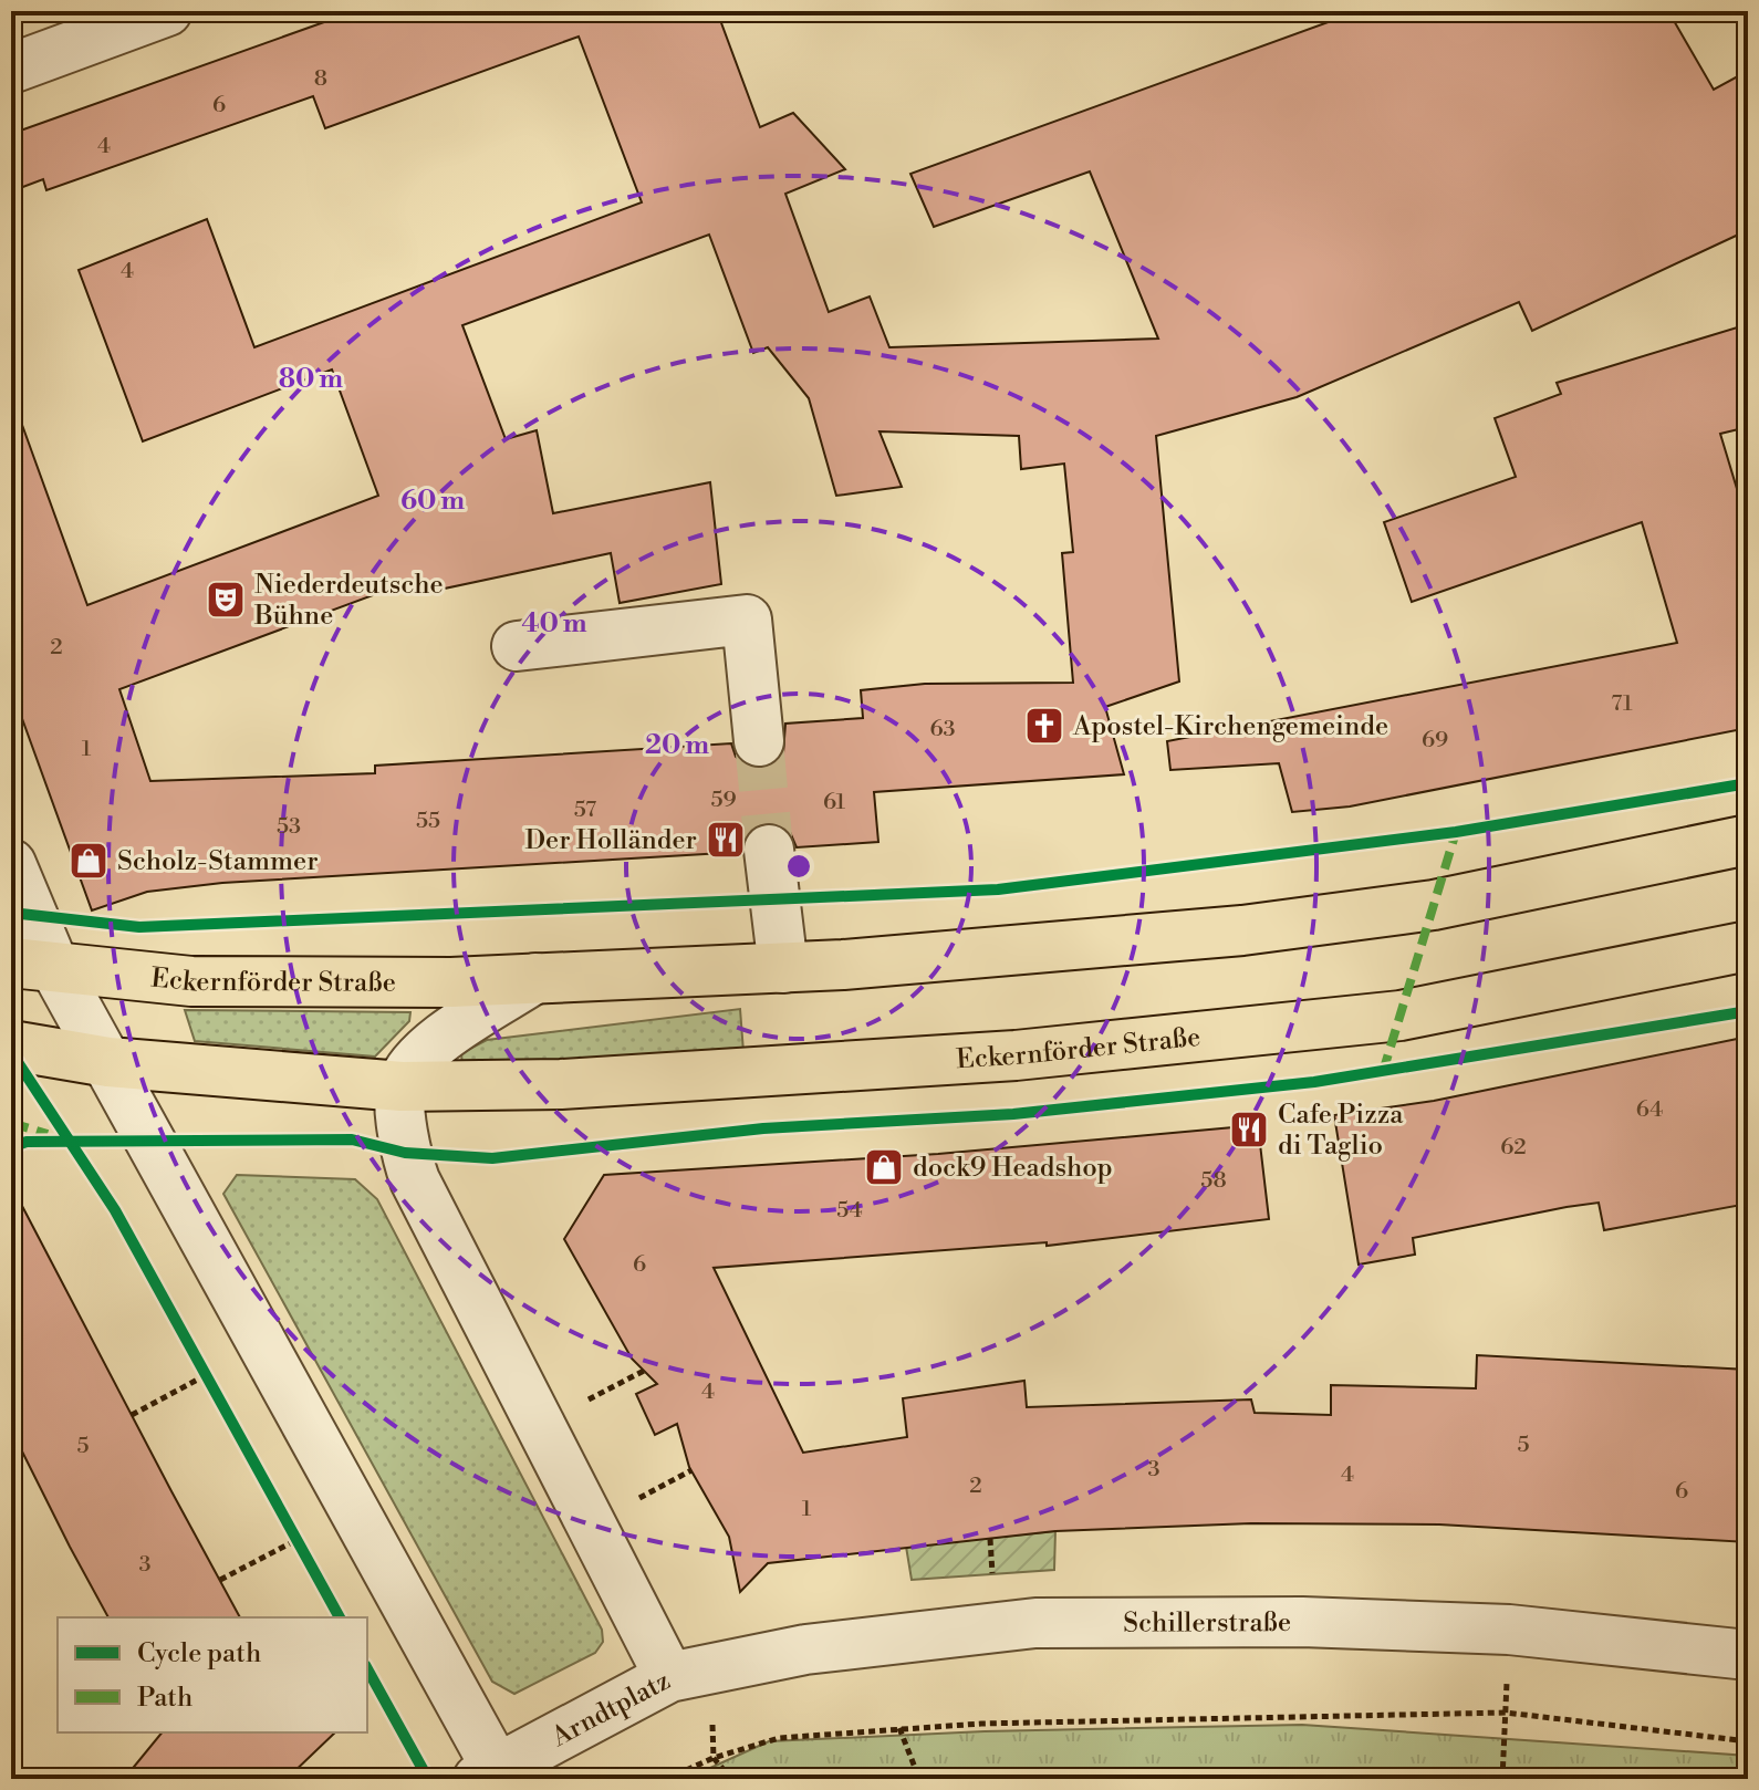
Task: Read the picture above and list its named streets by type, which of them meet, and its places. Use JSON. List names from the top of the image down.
{
  "streets": {
    "main road": ["Eckernförder Straße"],
    "street": ["Schillerstraße", "Arndtplatz"]
  },
  "crossings": [
    ["Eckernförder Straße", "Arndtplatz"],
    ["Schillerstraße", "Arndtplatz"]
  ],
  "places": {
    "theatre": ["Niederdeutsche Bühne"],
    "church": ["Apostel-Kirchengemeinde"],
    "restaurant": ["Der Holländer", "Cafe Pizza di Taglio"],
    "shop": ["Scholz-Stammer", "dock9 Headshop"]
  },
  "house_numbers": [
    "8",
    "6",
    "4",
    "4",
    "2",
    "71",
    "63",
    "69",
    "1",
    "59",
    "61",
    "57",
    "55",
    "53",
    "64",
    "62",
    "58",
    "54",
    "6",
    "4",
    "5",
    "5",
    "3",
    "4",
    "2",
    "6",
    "1",
    "3"
  ],
  "legend": ["Cycle path", "Path"],
  "rings": [
    "80 m",
    "60 m",
    "40 m",
    "20 m"
  ]
}
